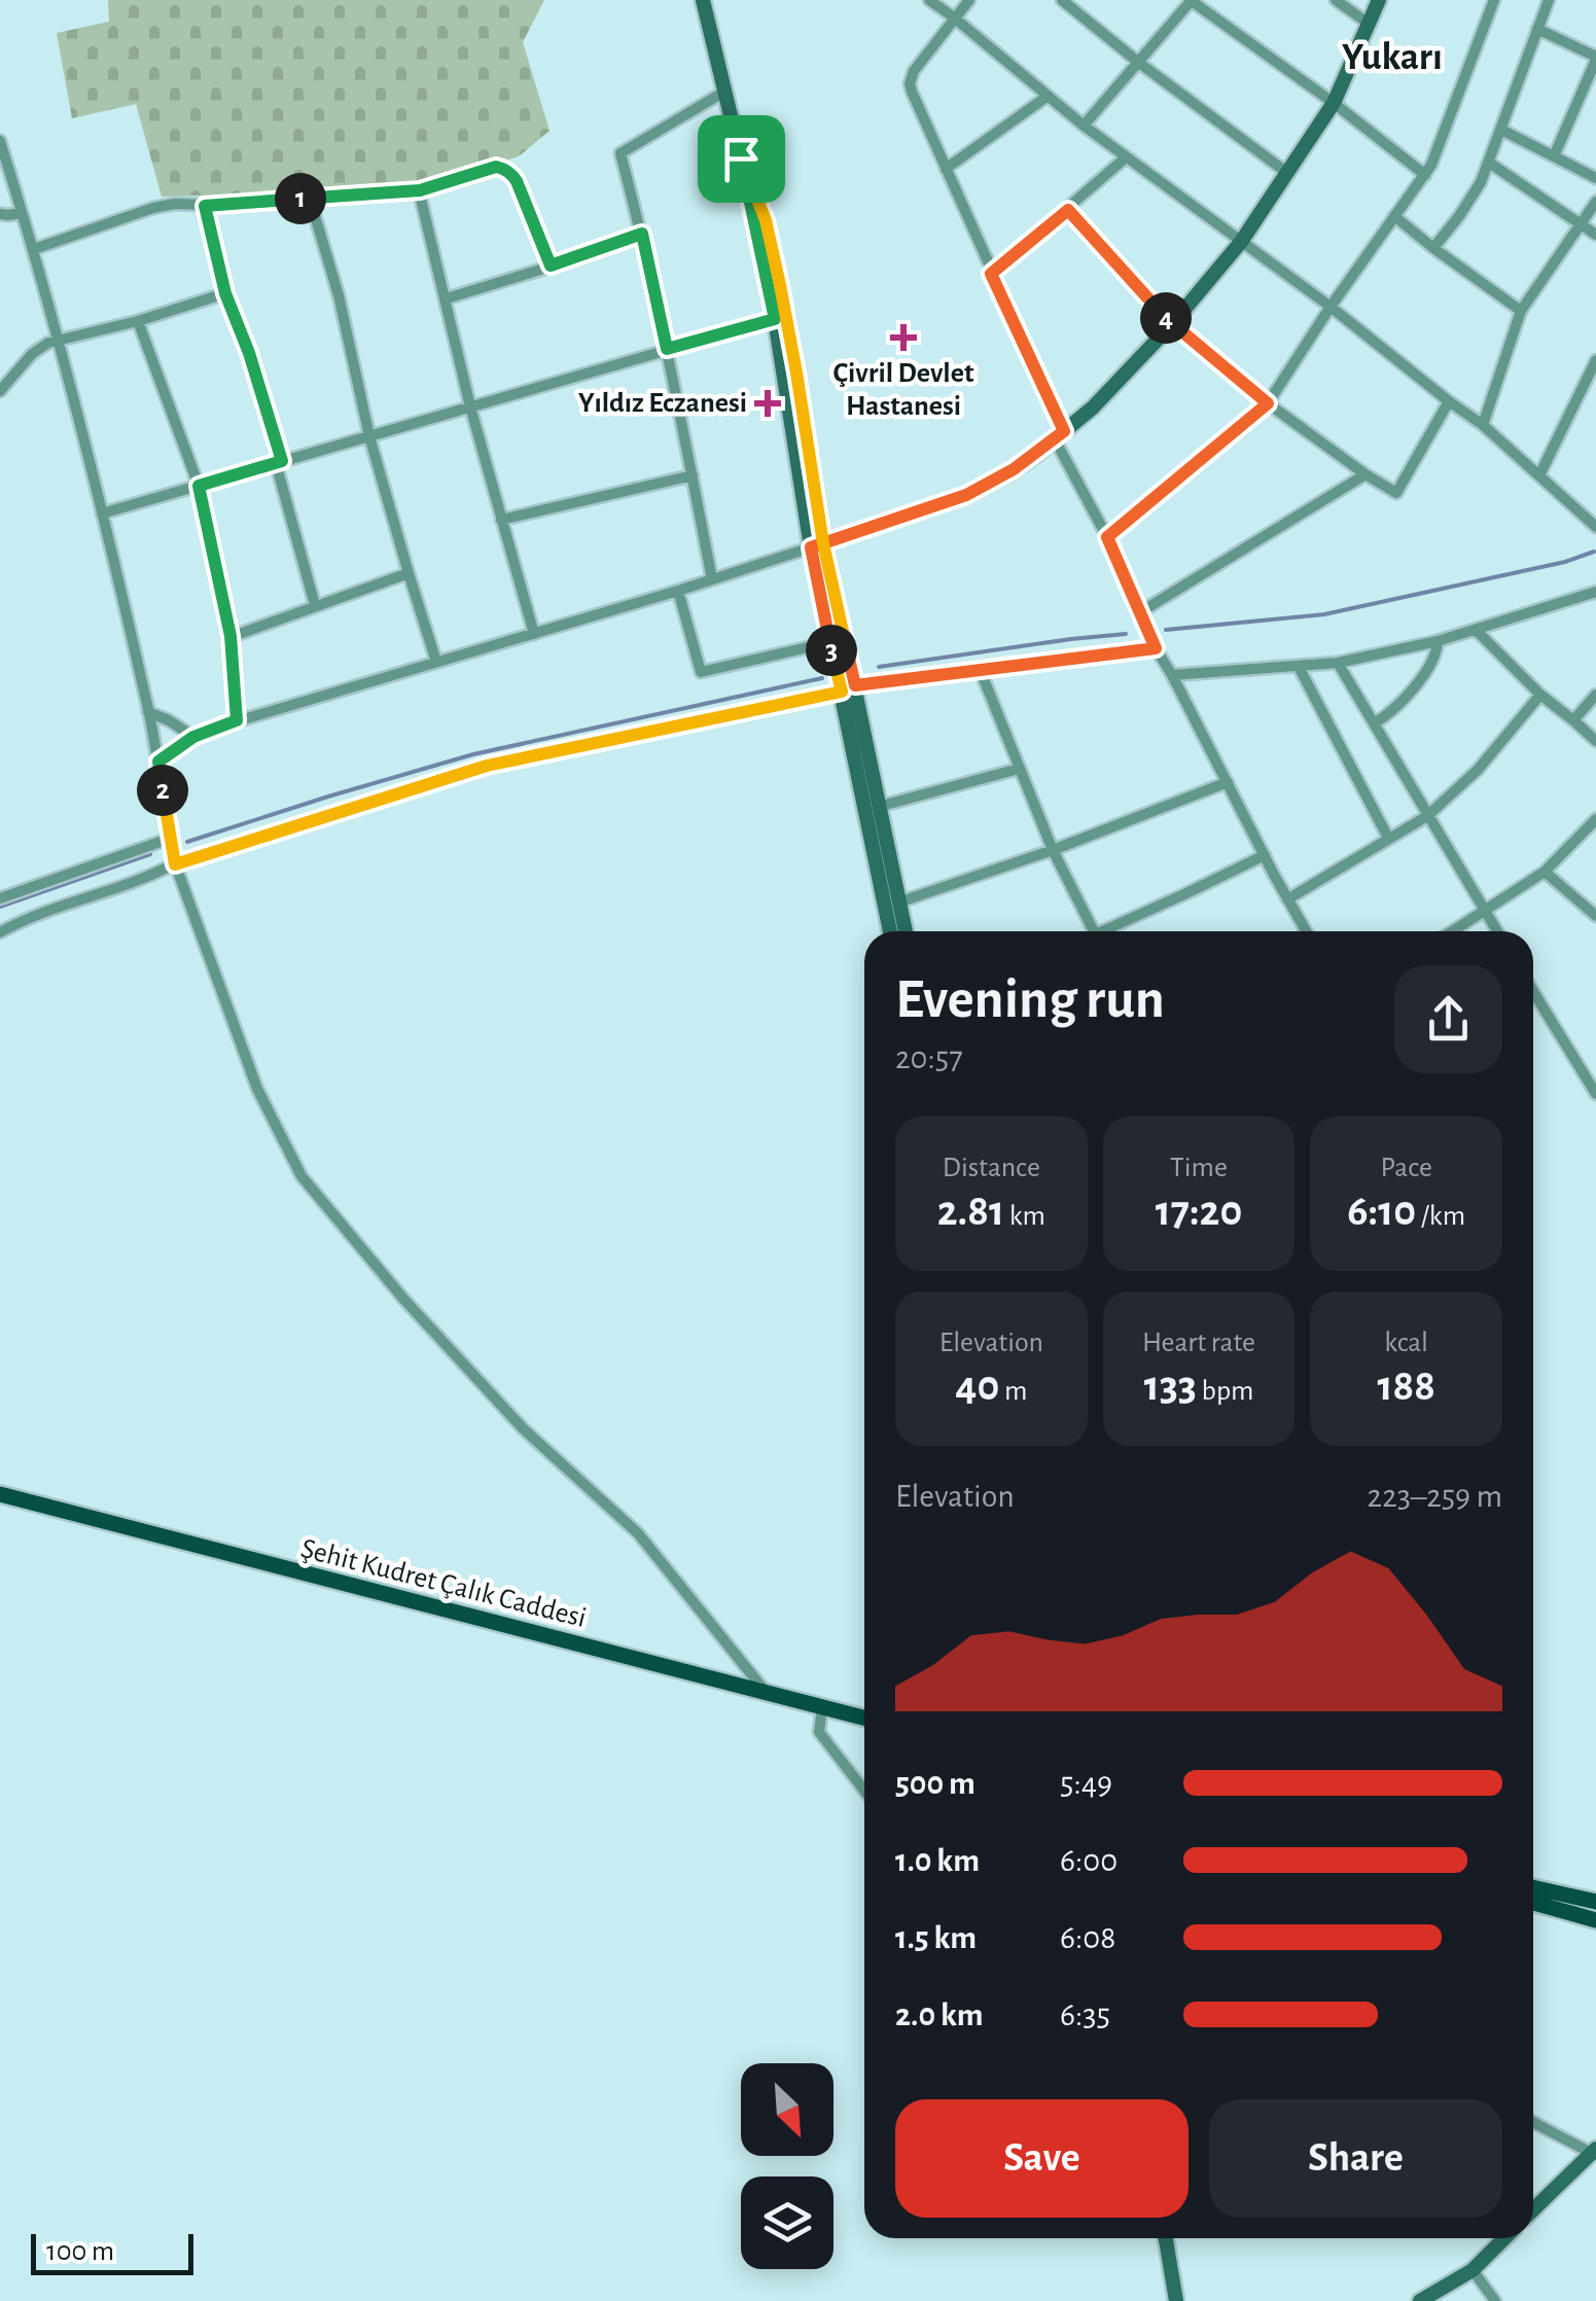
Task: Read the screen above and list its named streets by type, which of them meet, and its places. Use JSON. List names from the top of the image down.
{
  "streets": {
    "main road": ["Şehit Kudret Çalık Caddesi"]
  },
  "districts": ["Yukarı"],
  "places": {
    "health": ["Çivril Devlet Hastanesi", "Yıldız Eczanesi"]
  },
  "scale_bar": "100 m",
  "north": "bottom right",
  "page": {
    "pins": [
      "1",
      "4",
      "3",
      "2"
    ],
    "heading": ["Evening run", "20:57"],
    "stats": [
      ["Distance", "2.81 km"],
      ["Time", "17:20"],
      ["Pace", "6:10 /km"],
      ["Elevation", "40 m"],
      ["Heart rate", "133 bpm"],
      ["kcal", "188"]
    ],
    "chart": ["Elevation", "223–259 m"],
    "list": [
      {
        "name": "500 m",
        "note": "5:49"
      },
      {
        "name": "1.0 km",
        "note": "6:00"
      },
      {
        "name": "1.5 km",
        "note": "6:08"
      },
      {
        "name": "2.0 km",
        "note": "6:35"
      }
    ],
    "buttons": ["Save", "Share"],
    "scale": "100 m"
  }
}
